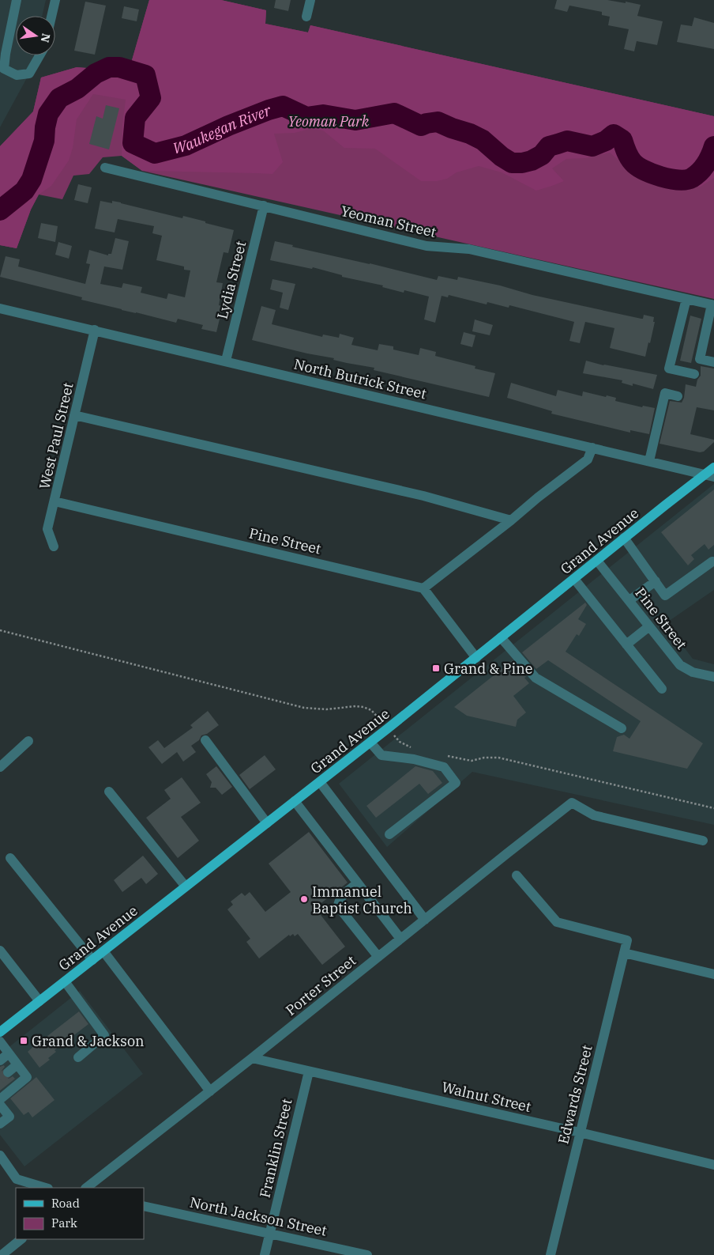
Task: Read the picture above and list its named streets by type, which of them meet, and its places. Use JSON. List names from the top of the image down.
{
  "streets": {
    "main road": ["Grand Avenue"],
    "street": [
      "Yeoman Street",
      "Lydia Street",
      "North Butrick Street",
      "West Paul Street",
      "Pine Street",
      "Porter Street",
      "Edwards Street",
      "Walnut Street",
      "Franklin Street",
      "North Jackson Street"
    ]
  },
  "crossings": [
    ["Yeoman Street", "Lydia Street"],
    ["Lydia Street", "North Butrick Street"],
    ["North Butrick Street", "West Paul Street"],
    ["North Butrick Street", "Grand Avenue"],
    ["West Paul Street", "Pine Street"],
    ["Pine Street", "Grand Avenue"],
    ["Porter Street", "Walnut Street"],
    ["Edwards Street", "Walnut Street"],
    ["Walnut Street", "Franklin Street"],
    ["Franklin Street", "North Jackson Street"]
  ],
  "water": ["Waukegan River"],
  "parks": ["Yeoman Park"],
  "places": {
    "transit": ["Grand & Pine", "Grand & Jackson"],
    "other": ["Immanuel Baptist Church"]
  },
  "legend": ["Road", "Park"],
  "north": "right"
}
